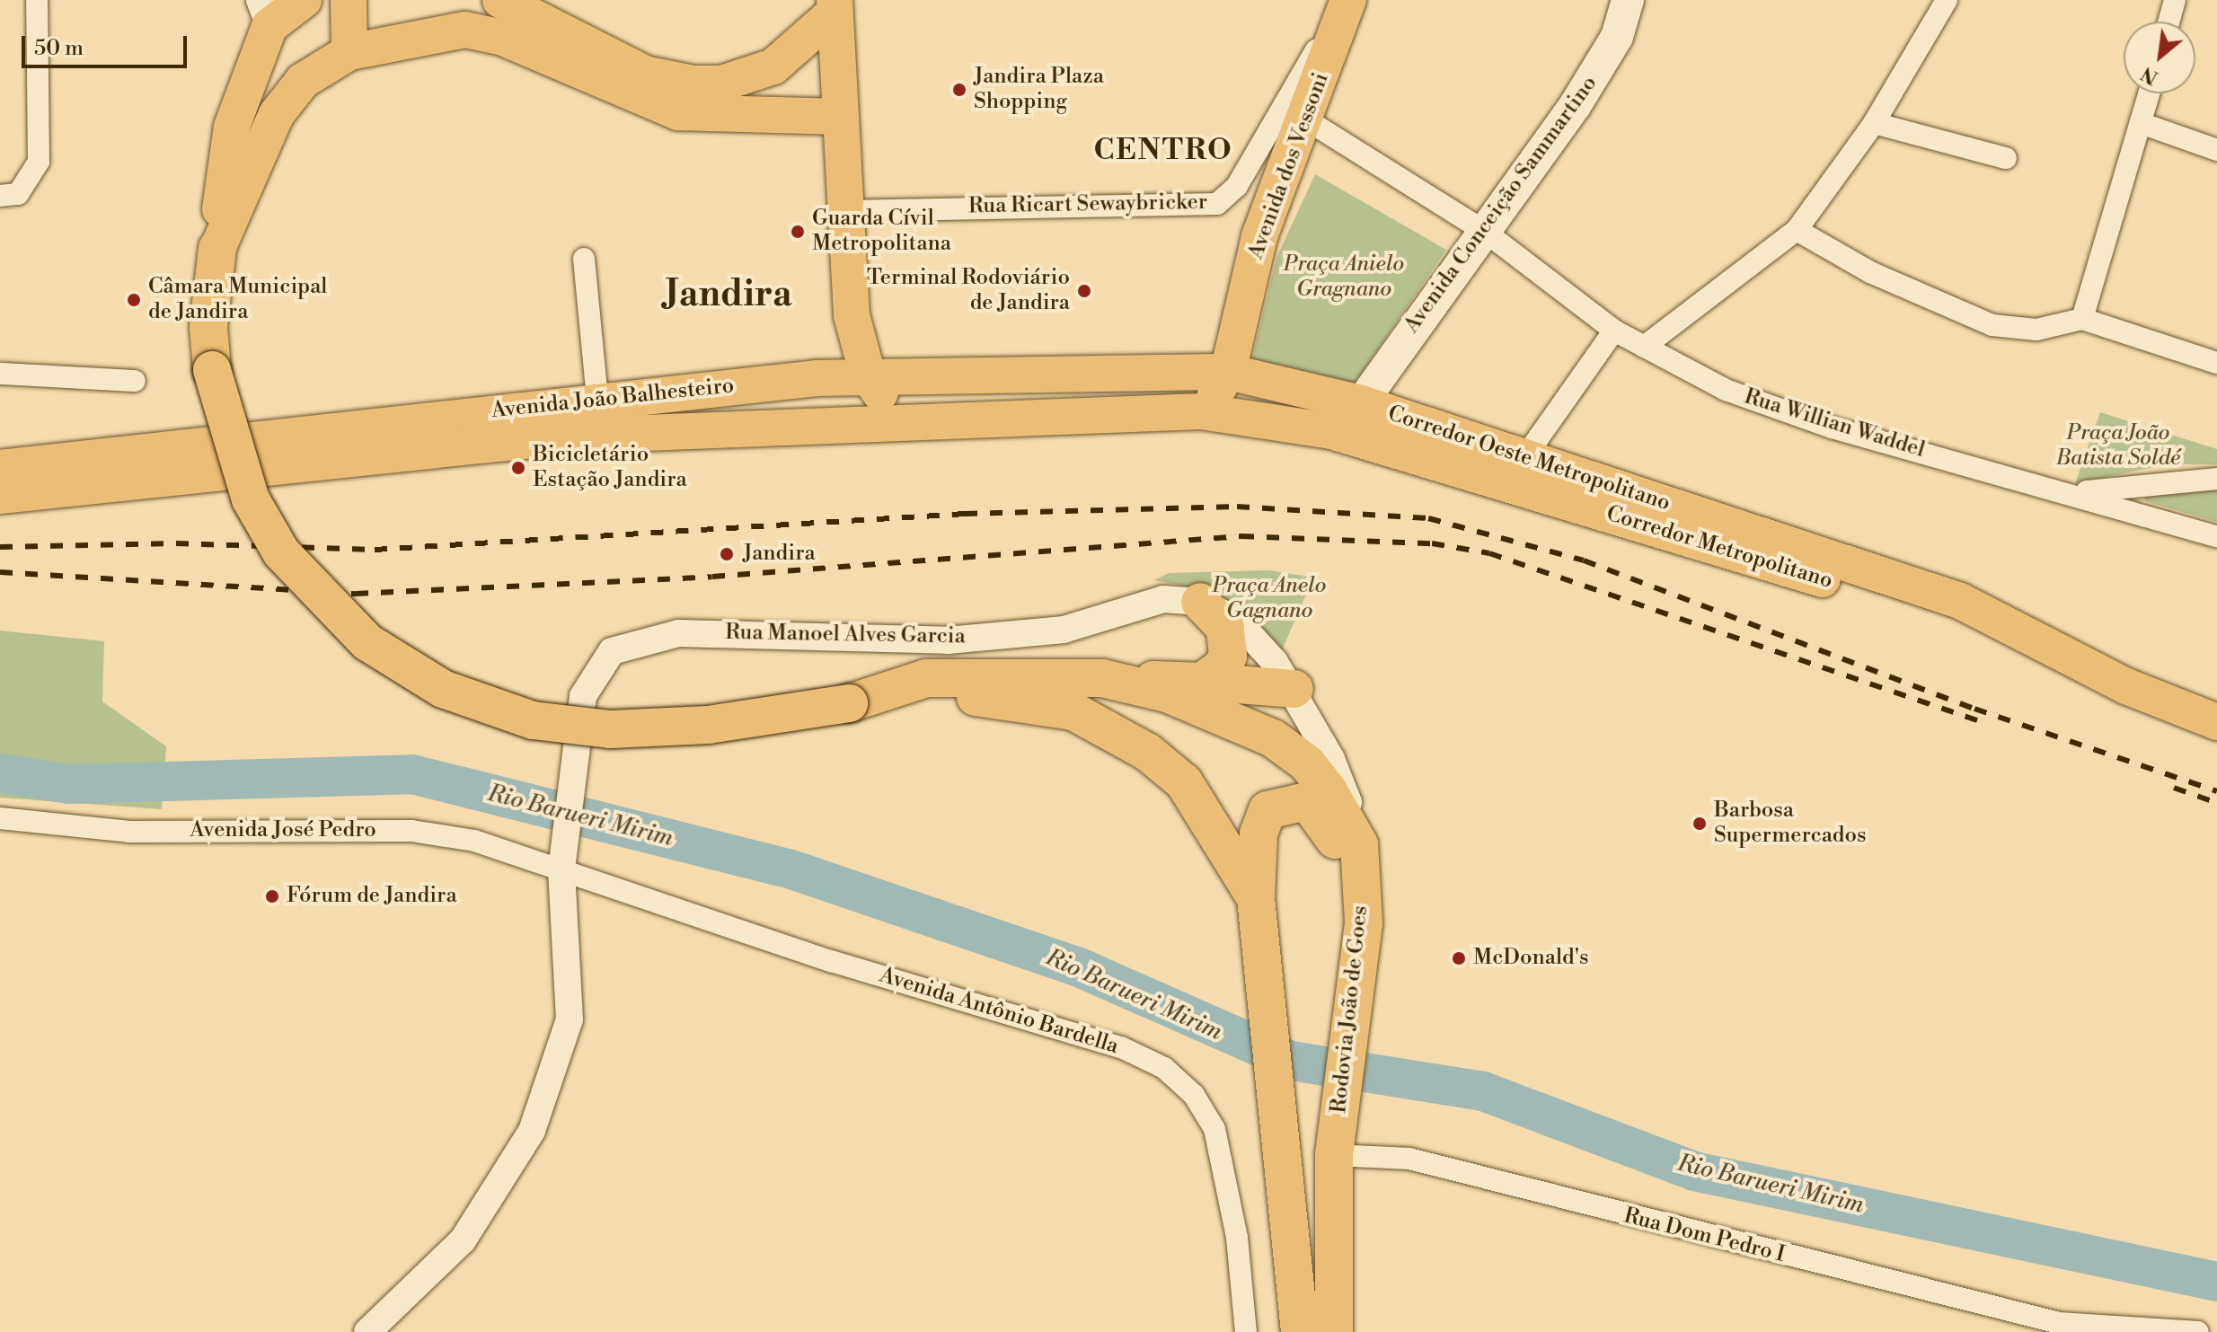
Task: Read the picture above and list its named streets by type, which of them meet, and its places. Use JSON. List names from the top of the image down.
{
  "streets": {
    "highway": ["Rodovia João de Goes"],
    "main road": [
      "Avenida dos Vessoni",
      "Avenida Conceição Sammartino",
      "Avenida João Balhesteiro",
      "Corredor Oeste Metropolitano",
      "Corredor Metropolitano"
    ],
    "street": [
      "Rua Ricart Sewaybricker",
      "Rua Willian Waddel",
      "Rua Manoel Alves Garcia",
      "Avenida José Pedro",
      "Avenida Antônio Bardella",
      "Rua Dom Pedro I"
    ]
  },
  "crossings": [
    ["Avenida dos Vessoni", "Rua Ricart Sewaybricker"],
    ["Avenida dos Vessoni", "Avenida João Balhesteiro"],
    ["Avenida dos Vessoni", "Rua Willian Waddel"],
    ["Avenida dos Vessoni", "Corredor Oeste Metropolitano"],
    ["Avenida dos Vessoni", "Corredor Metropolitano"],
    ["Avenida Conceição Sammartino", "Rua Willian Waddel"],
    ["Avenida Conceição Sammartino", "Corredor Oeste Metropolitano"],
    ["Avenida João Balhesteiro", "Corredor Oeste Metropolitano"],
    ["Avenida João Balhesteiro", "Corredor Metropolitano"],
    ["Rua Manoel Alves Garcia", "Avenida José Pedro"],
    ["Rua Manoel Alves Garcia", "Rodovia João de Goes"],
    ["Rua Manoel Alves Garcia", "Avenida Antônio Bardella"],
    ["Avenida José Pedro", "Avenida Antônio Bardella"],
    ["Rodovia João de Goes", "Rua Dom Pedro I"]
  ],
  "districts": ["CENTRO", "Jandira"],
  "water": ["Rio Barueri Mirim"],
  "parks": ["Praça Anielo Gragnano", "Praça João Batista Soldé", "Praça Anelo Gagnano"],
  "places": [
    "Jandira Plaza Shopping",
    "Guarda Cívil Metropolitana",
    "Terminal Rodoviário de Jandira",
    "Câmara Municipal de Jandira",
    "Bicicletário Estação Jandira",
    "Jandira",
    "Barbosa Supermercados",
    "Fórum de Jandira",
    "McDonald's"
  ],
  "scale_bar": "50 m",
  "north": "bottom left"
}
